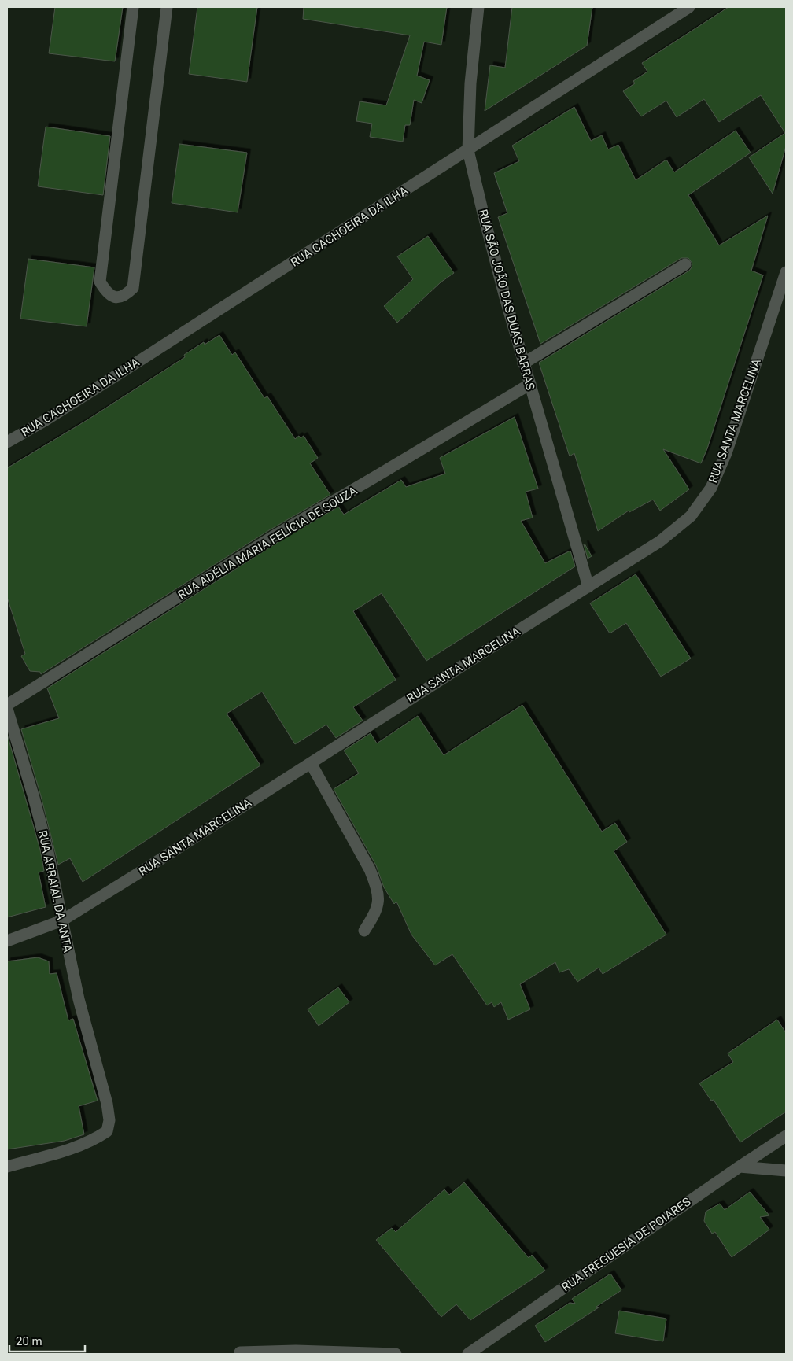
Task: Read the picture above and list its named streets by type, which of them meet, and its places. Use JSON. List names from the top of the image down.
{
  "streets": {
    "street": [
      "RUA CACHOEIRA DA ILHA",
      "RUA SÃO JOÃO DAS DUAS BARRAS",
      "RUA SANTA MARCELINA",
      "RUA ADÉLIA MARIA FELÍCIA DE SOUZA",
      "RUA ARRAIAL DA ANTA",
      "RUA FREGUESIA DE POIARES"
    ]
  },
  "crossings": [
    ["RUA CACHOEIRA DA ILHA", "RUA SÃO JOÃO DAS DUAS BARRAS"],
    ["RUA SÃO JOÃO DAS DUAS BARRAS", "RUA SANTA MARCELINA"],
    ["RUA SÃO JOÃO DAS DUAS BARRAS", "RUA ADÉLIA MARIA FELÍCIA DE SOUZA"],
    ["RUA SANTA MARCELINA", "RUA ARRAIAL DA ANTA"]
  ],
  "scale_bar": "20 m"
}
